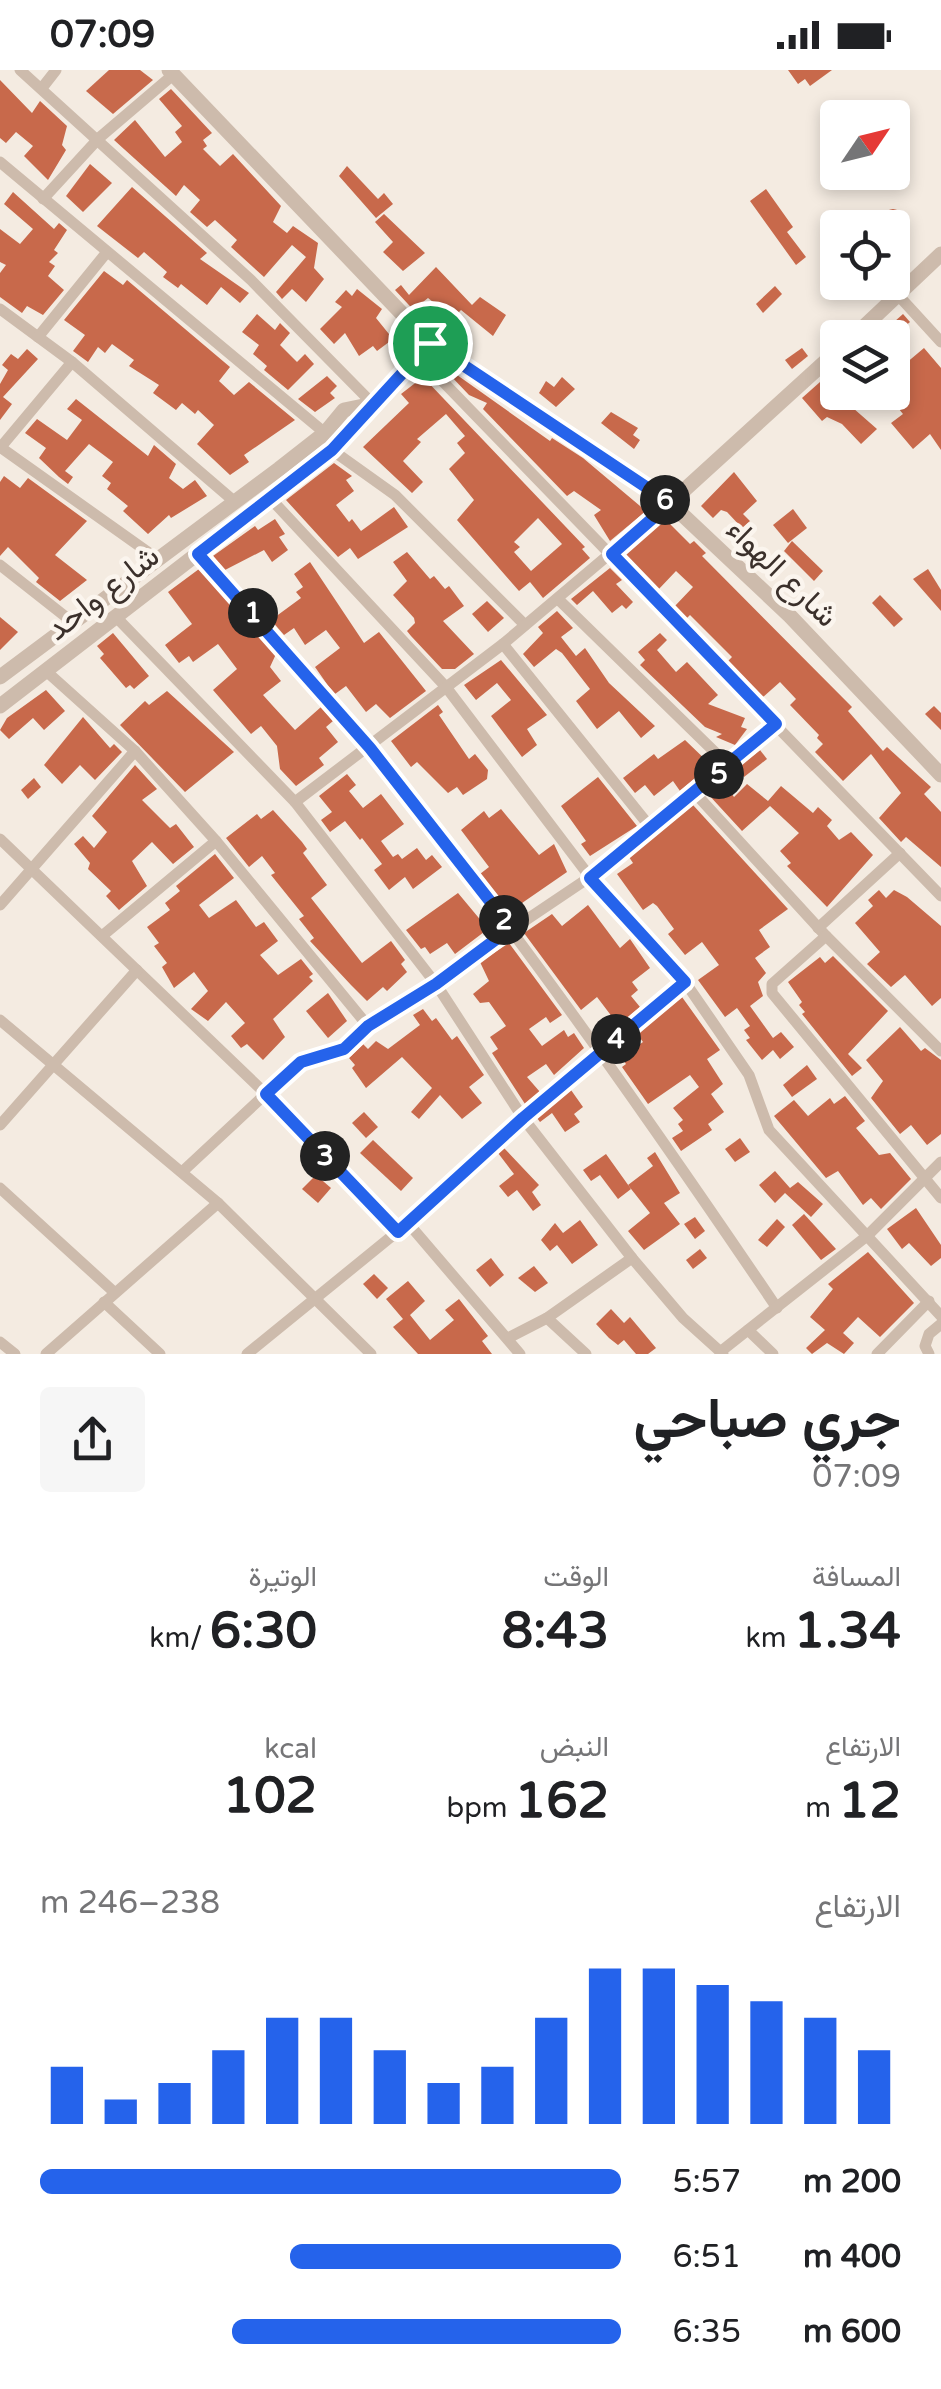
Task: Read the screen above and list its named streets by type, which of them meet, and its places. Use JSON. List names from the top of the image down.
{
  "streets": {
    "street": ["شارع الهواء", "شارع واحد"]
  },
  "crossings": [
    ["شارع الهواء", "شارع واحد"]
  ],
  "north": "top right",
  "page": {
    "status": "07:09",
    "pins": [
      "6",
      "1",
      "5",
      "2",
      "4",
      "3"
    ],
    "heading": ["جري صباحي", "07:09"],
    "stats": [
      ["المسافة", "1.34 km"],
      ["الوقت", "8:43"],
      ["الوتيرة", "6:30 /km"],
      ["الارتفاع", "12 m"],
      ["النبض", "162 bpm"],
      ["kcal", "102"]
    ],
    "chart": ["الارتفاع", "238–246 m"],
    "list": [
      {
        "name": "200 m",
        "note": "5:57"
      },
      {
        "name": "400 m",
        "note": "6:51"
      },
      {
        "name": "600 m",
        "note": "6:35"
      }
    ]
  }
}
